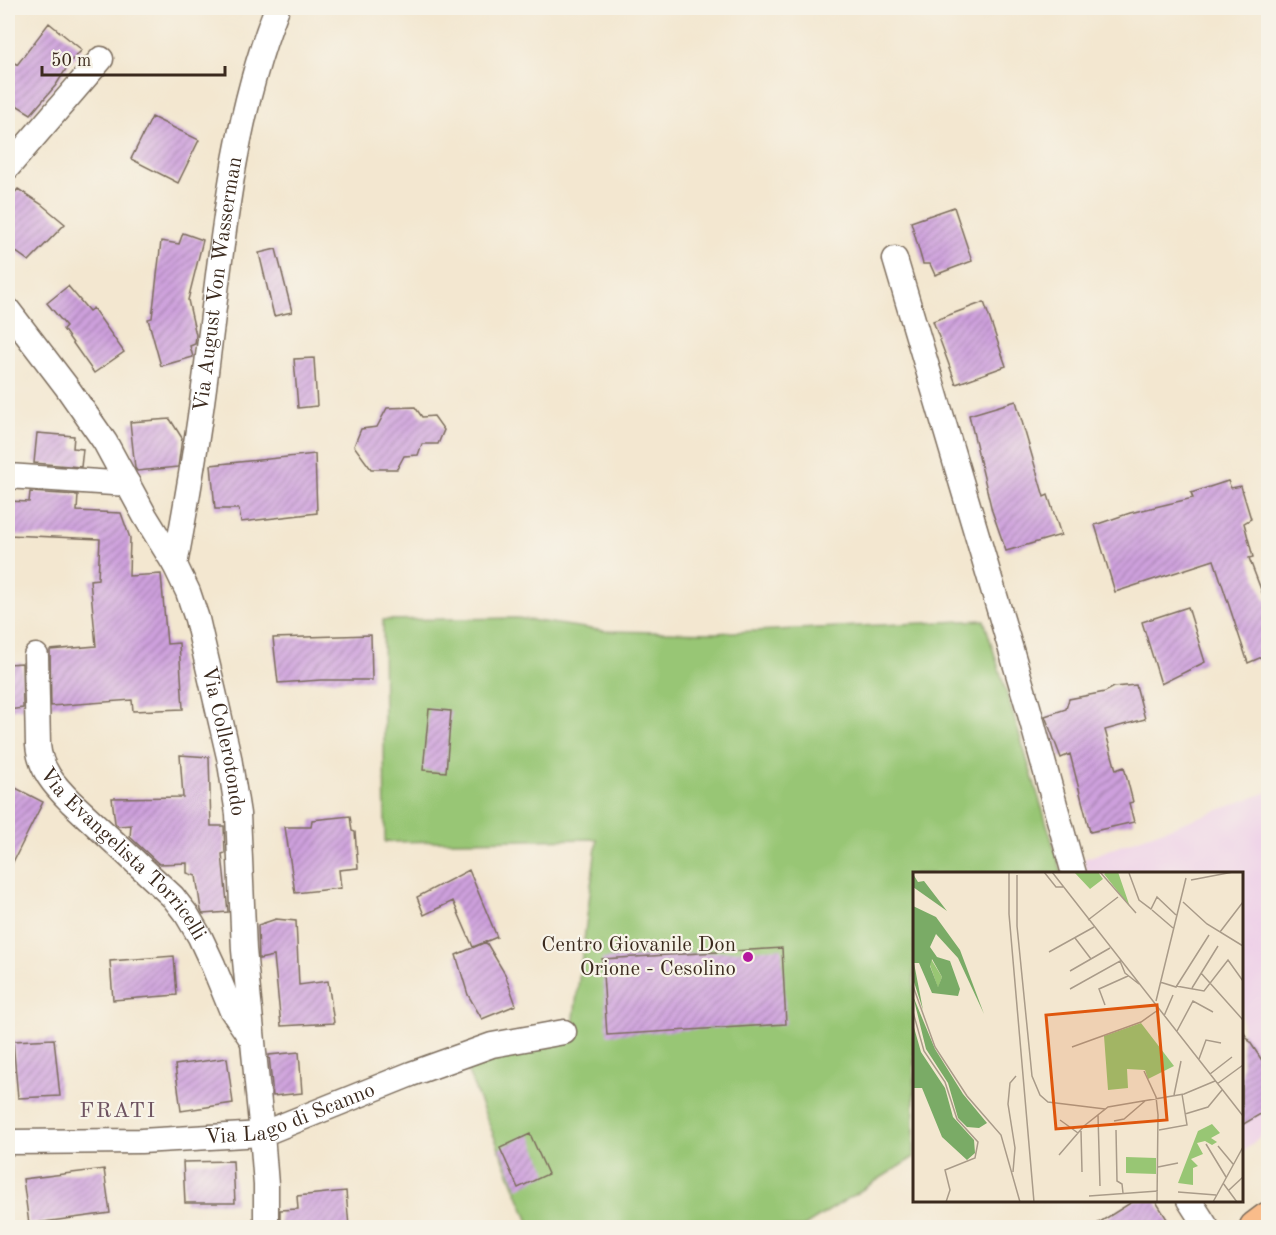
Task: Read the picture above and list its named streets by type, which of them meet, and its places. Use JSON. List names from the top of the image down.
{
  "streets": {
    "street": [
      "Via August Von Wasserman",
      "Via Collerotondo",
      "Via Evangelista Torricelli",
      "Via Lago di Scanno"
    ]
  },
  "crossings": [
    ["Via August Von Wasserman", "Via Collerotondo"],
    ["Via Collerotondo", "Via Evangelista Torricelli"],
    ["Via Collerotondo", "Via Lago di Scanno"]
  ],
  "districts": ["FRATI"],
  "places": ["Centro Giovanile Don Orione - Cesolino"],
  "scale_bar": "50 m"
}
